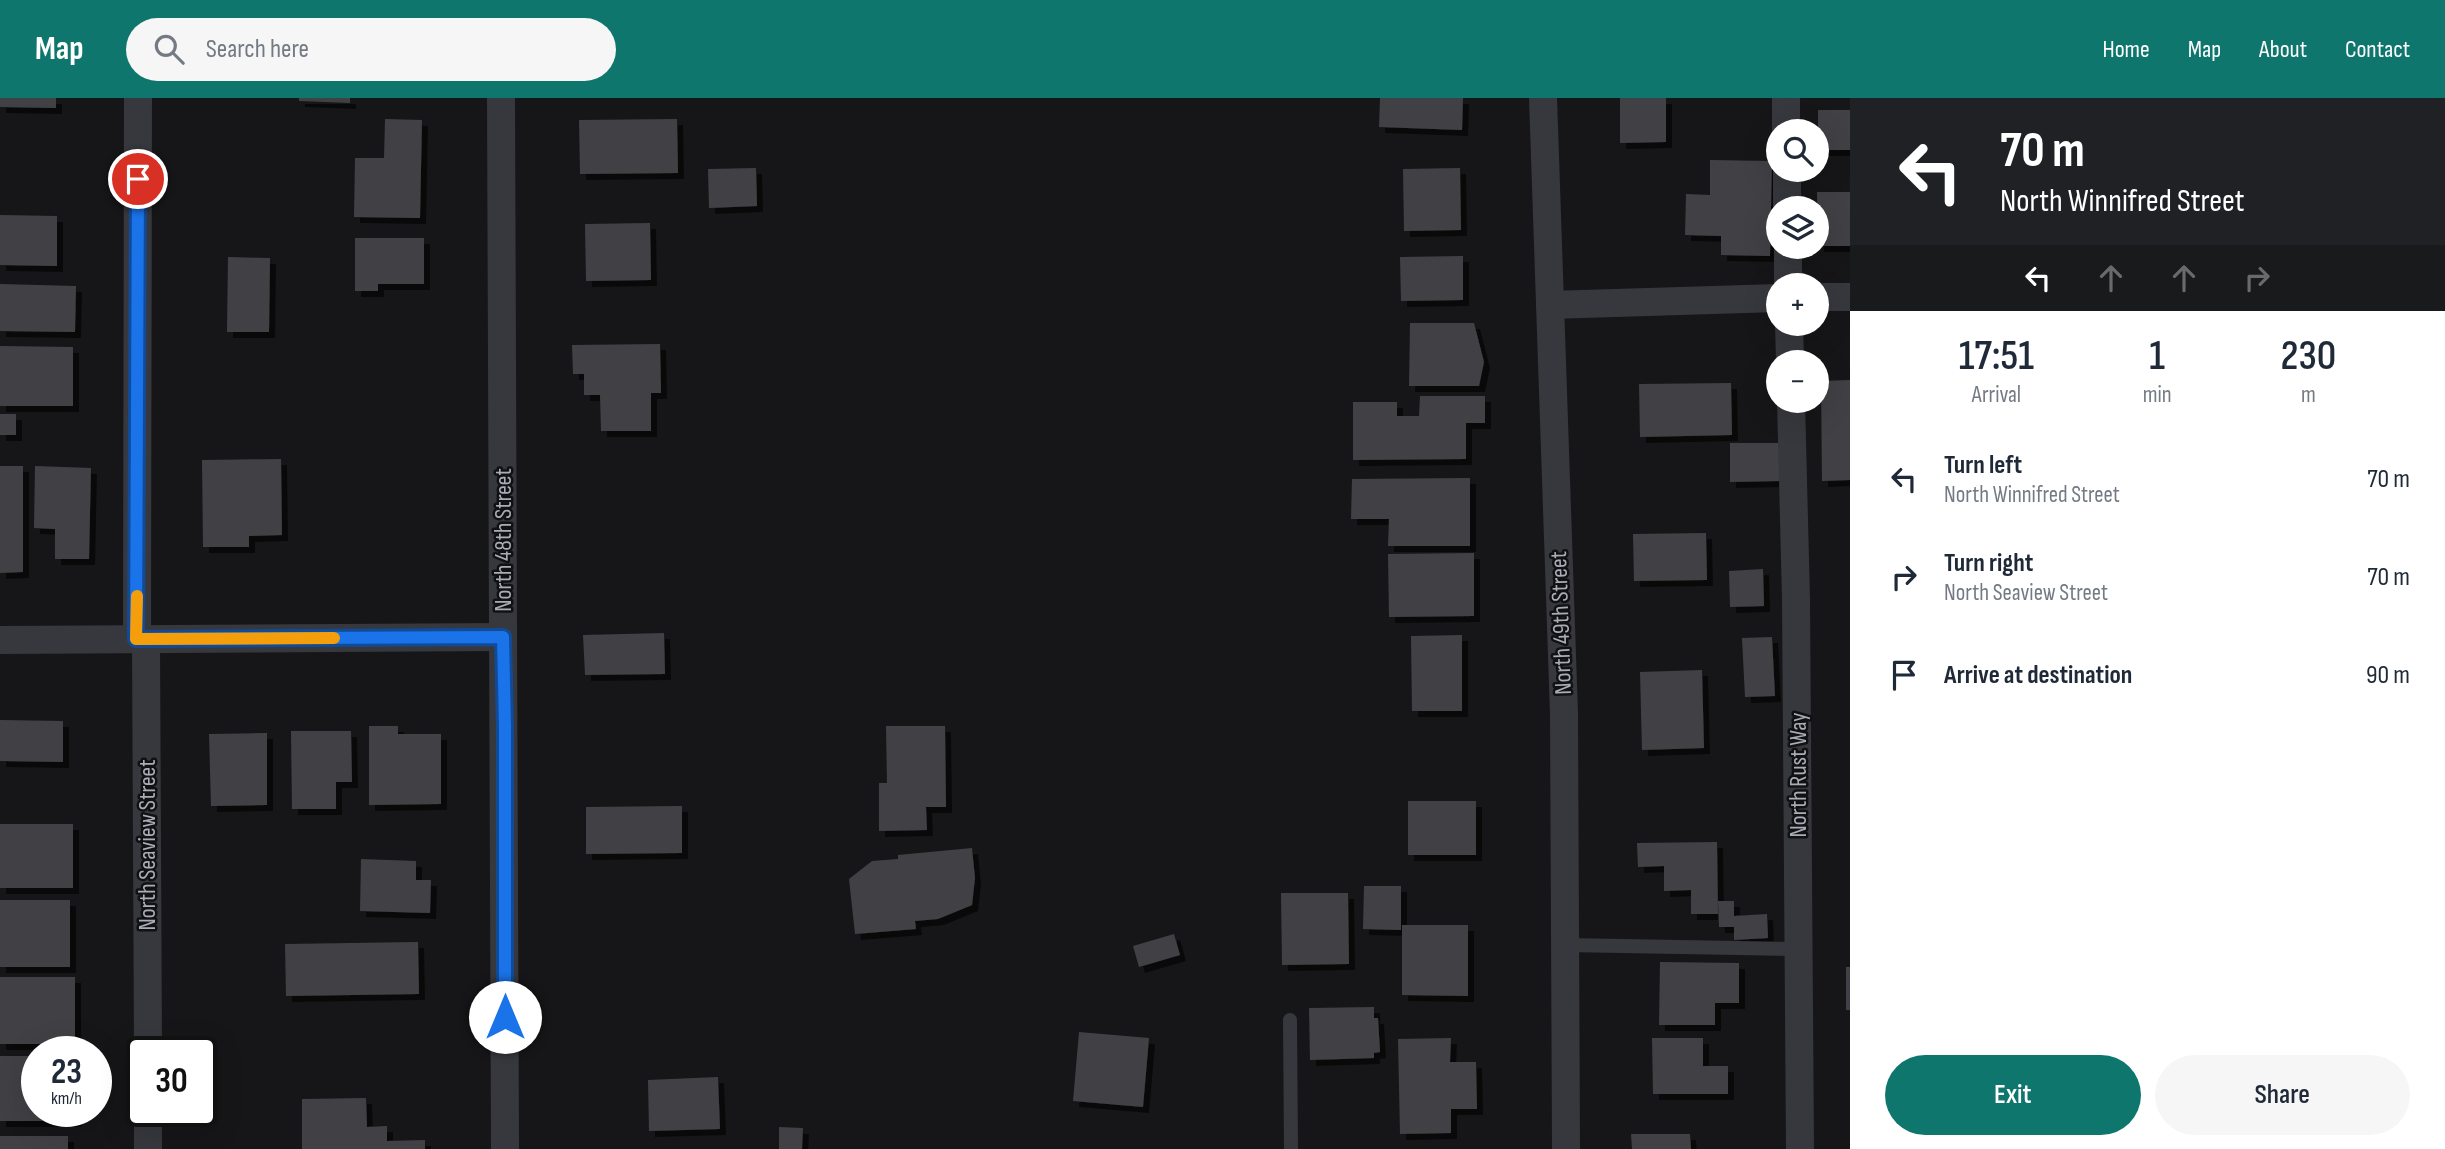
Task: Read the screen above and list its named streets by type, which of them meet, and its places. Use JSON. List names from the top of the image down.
{
  "streets": {
    "street": [
      "North 48th Street",
      "North 49th Street",
      "North Rust Way",
      "North Seaview Street"
    ]
  },
  "page": {
    "header": "Map",
    "search": "Search here",
    "nav": [
      "Home",
      "Map",
      "About",
      "Contact"
    ],
    "turn": ["70 m", "North Winnifred Street"],
    "map_buttons": ["+", "−"],
    "eta": [
      "17:51",
      "Arrival",
      "1",
      "min",
      "230",
      "m"
    ],
    "list": [
      {
        "name": "Turn left",
        "note": "North Winnifred Street",
        "value": "70 m"
      },
      {
        "name": "Turn right",
        "note": "North Seaview Street",
        "value": "70 m"
      },
      {
        "name": "Arrive at destination",
        "value": "90 m"
      }
    ],
    "speed": "23 km/h",
    "limit": "30",
    "buttons": ["Exit", "Share"]
  }
}
